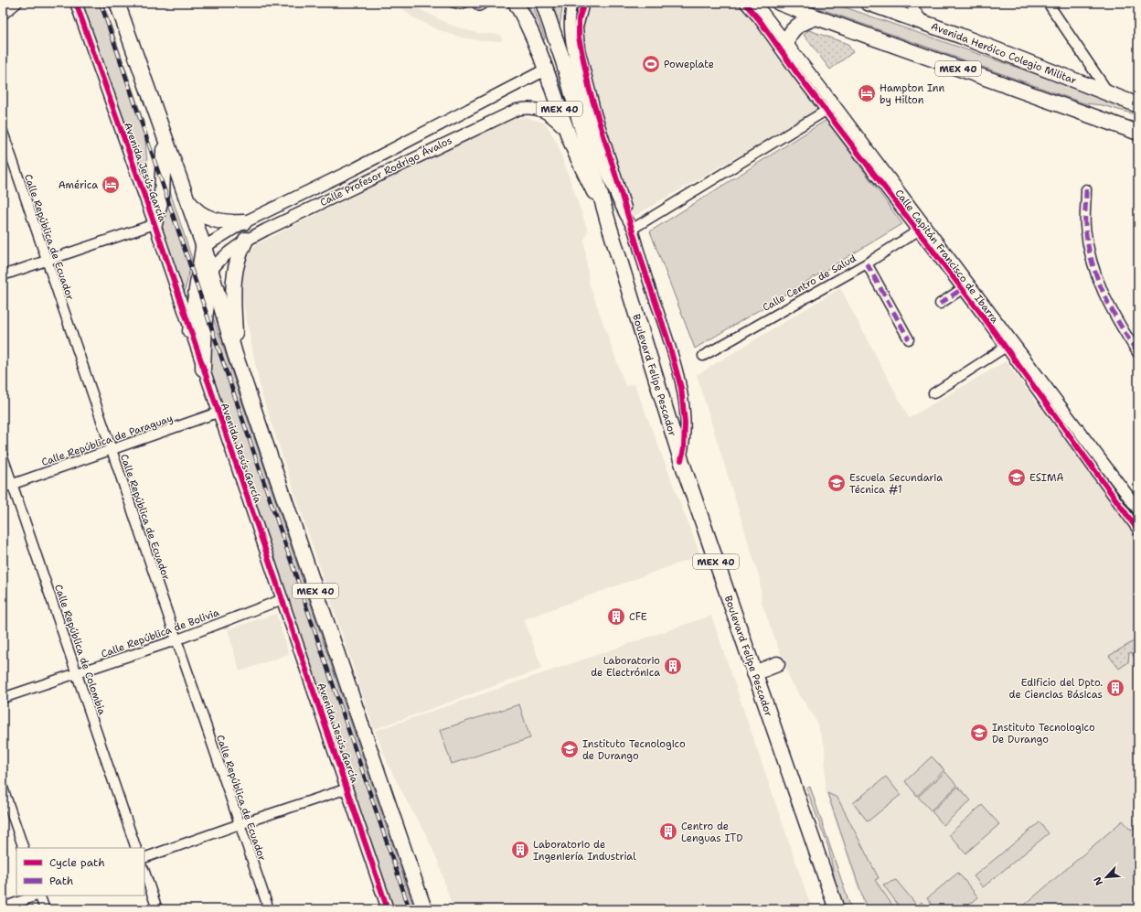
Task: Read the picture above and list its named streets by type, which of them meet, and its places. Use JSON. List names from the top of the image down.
{
  "streets": {
    "main road": ["Avenida Heróico Colegio Militar", "MEX 40", "Boulevard Felipe Pescador"],
    "street": [
      "Calle Profesor Rodrigo Ávalos",
      "Avenida Jesús García",
      "Calle República de Ecuador",
      "Calle Capitán Francisco de Ibarra",
      "Calle Centro de Salud",
      "Calle República de Paraguay",
      "Calle República de Bolivia",
      "Calle República de Colombia"
    ]
  },
  "crossings": [
    ["MEX 40", "Calle Profesor Rodrigo Ávalos"],
    ["MEX 40", "Boulevard Felipe Pescador"],
    ["Avenida Jesús García", "Calle República de Paraguay"],
    ["Avenida Jesús García", "Calle República de Bolivia"],
    ["Calle República de Ecuador", "Calle República de Paraguay"],
    ["Calle República de Ecuador", "Calle República de Bolivia"],
    ["Calle Capitán Francisco de Ibarra", "Calle Centro de Salud"],
    ["Calle República de Paraguay", "Calle República de Colombia"],
    ["Calle República de Bolivia", "Calle República de Colombia"]
  ],
  "places": {
    "sports": ["Poweplate"],
    "hotel": ["Hampton Inn by Hilton", "América"],
    "school or university": [
      "ESIMA",
      "Escuela Secundaria Técnica #1",
      "Instituto Tecnologico De Durango",
      "Instituto Tecnologico de Durango"
    ],
    "building": [
      "CFE",
      "Laboratorio de Electrónica",
      "Edificio del Dpto. de Ciencias Básicas",
      "Centro de Lenguas ITD",
      "Laboratorio de Ingeniería Industrial"
    ]
  },
  "legend": ["Cycle path", "Path"],
  "north": "bottom left"
}
